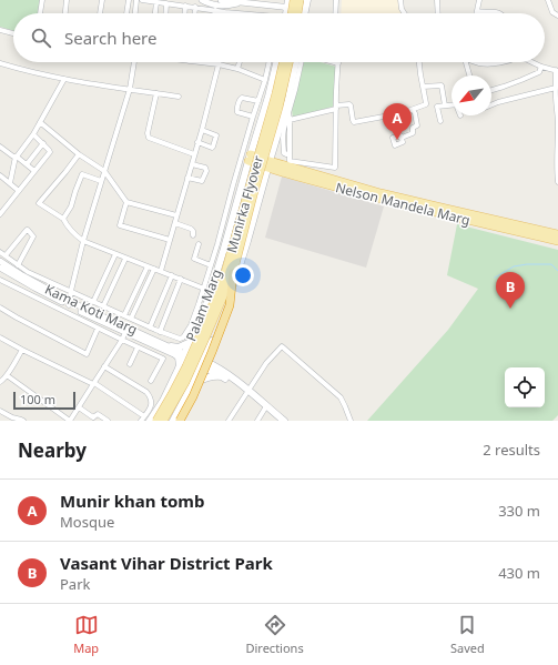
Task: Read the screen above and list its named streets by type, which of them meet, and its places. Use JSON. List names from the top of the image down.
{
  "streets": {
    "main road": ["Munirka Flyover", "Nelson Mandela Marg", "Palam Marg"],
    "street": ["Kama Koti Marg"]
  },
  "crossings": [
    ["Nelson Mandela Marg", "Palam Marg"],
    ["Palam Marg", "Kama Koti Marg"]
  ],
  "scale_bar": "100 m",
  "north": "bottom left",
  "page": {
    "search": "Search here",
    "pins": ["A", "B"],
    "scale": "100 m",
    "heading": ["Nearby", "2 results"],
    "list": [
      {
        "mark": "A",
        "name": "Munir khan tomb",
        "note": "Mosque",
        "value": "330 m"
      },
      {
        "mark": "B",
        "name": "Vasant Vihar District Park",
        "note": "Park",
        "value": "430 m"
      }
    ],
    "nav": ["Map", "Directions", "Saved"]
  }
}
